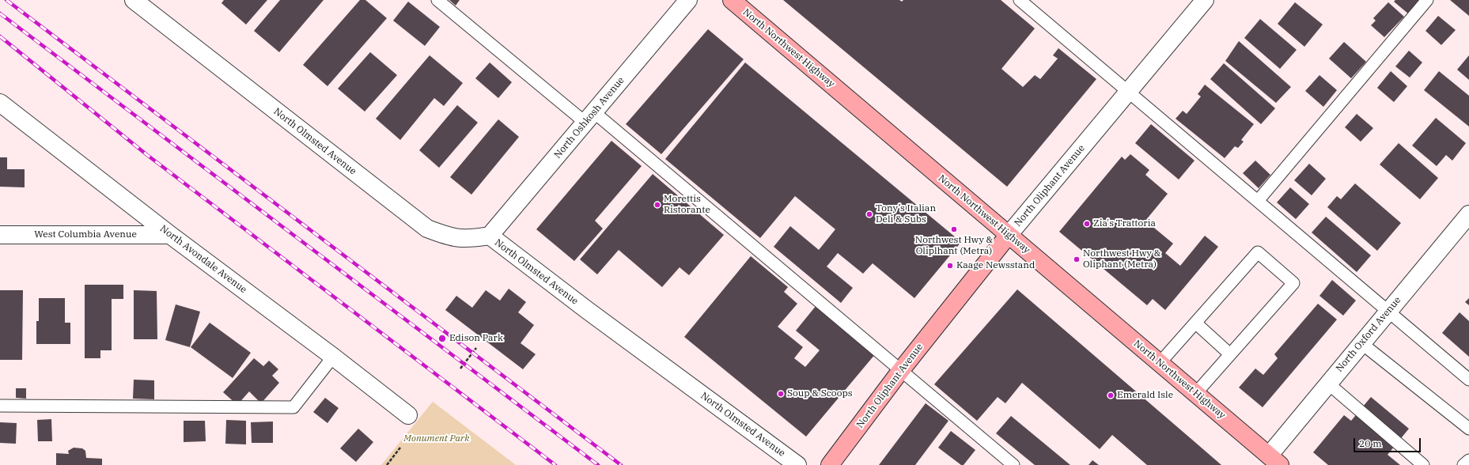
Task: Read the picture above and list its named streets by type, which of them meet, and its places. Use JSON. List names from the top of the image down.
{
  "streets": {
    "main road": ["North Northwest Highway", "North Oliphant Avenue"],
    "street": [
      "North Oshkosh Avenue",
      "North Olmsted Avenue",
      "West Columbia Avenue",
      "North Avondale Avenue",
      "North Oxford Avenue"
    ]
  },
  "crossings": [
    ["North Northwest Highway", "North Oliphant Avenue"],
    ["North Northwest Highway", "North Oxford Avenue"],
    ["North Oshkosh Avenue", "North Olmsted Avenue"],
    ["West Columbia Avenue", "North Avondale Avenue"]
  ],
  "parks": ["Monument Park"],
  "places": [
    "Morettis Ristorante",
    "Tony’s Italian Deli & Subs",
    "Zia's Trattoria",
    "Northwest Hwy & Oliplhant (Metra)",
    "Northwest Hwy & Oliphant (Metra)",
    "Kaage Newsstand",
    "Edison Park",
    "Soup & Scoops",
    "Emerald Isle"
  ],
  "scale_bar": "20 m"
}
